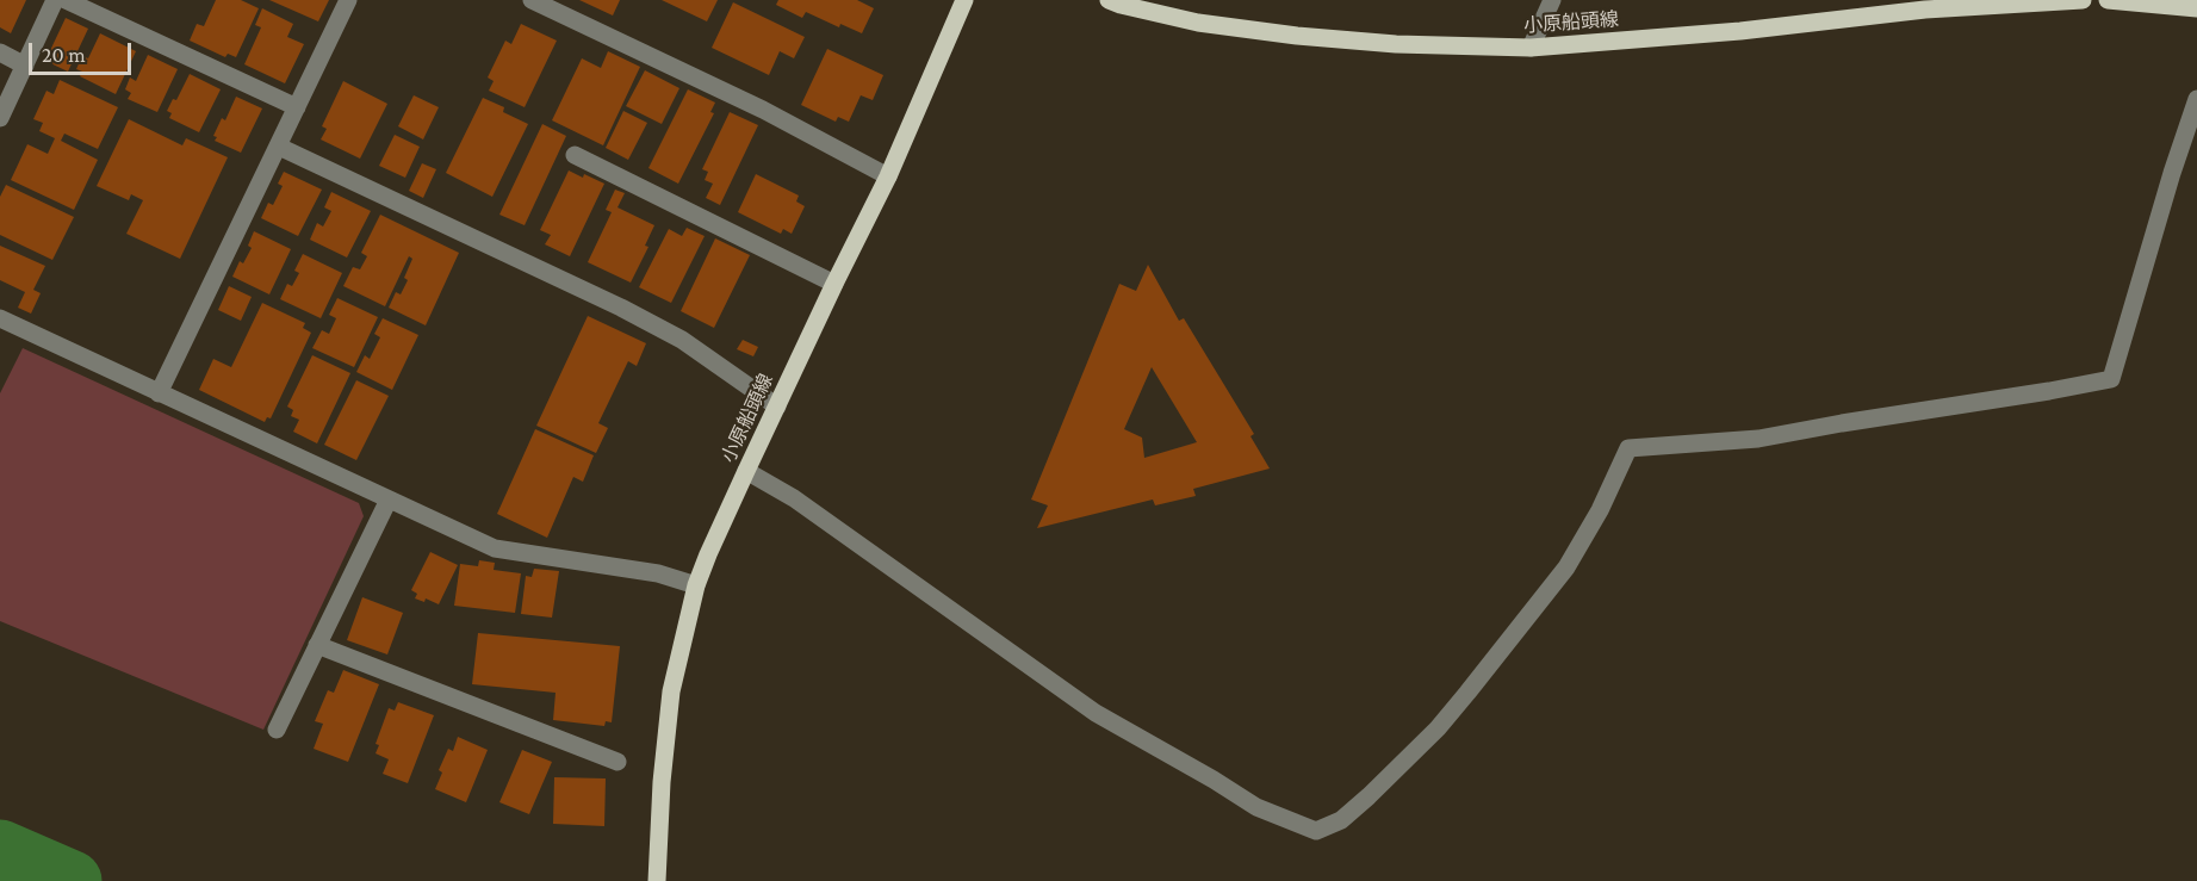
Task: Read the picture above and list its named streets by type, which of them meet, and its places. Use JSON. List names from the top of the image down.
{
  "streets": {
    "main road": ["小原船頭線"]
  },
  "scale_bar": "20 m"
}
